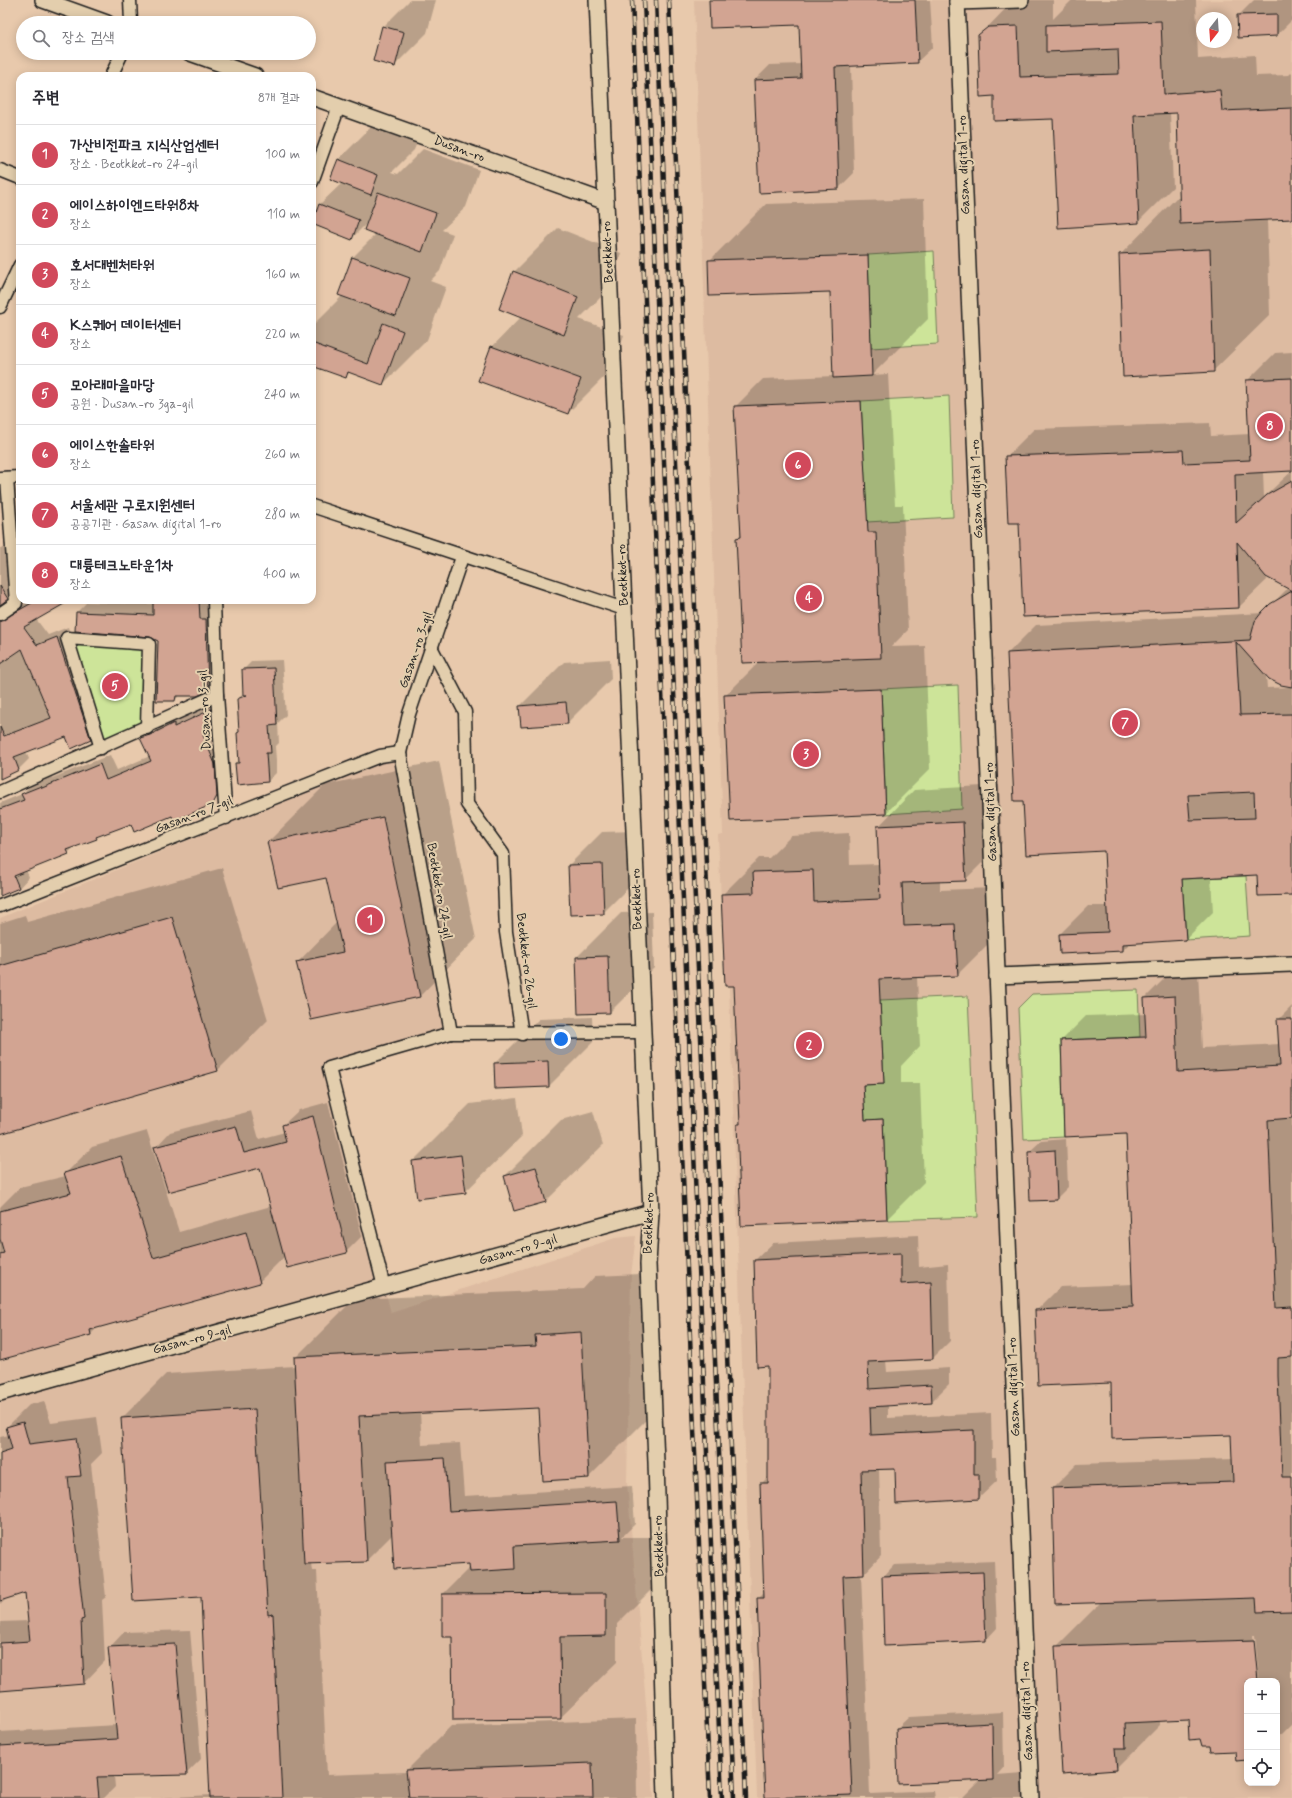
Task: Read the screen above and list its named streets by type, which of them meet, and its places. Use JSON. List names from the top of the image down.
{
  "streets": {
    "street": [
      "Dusan-ro",
      "Gasan digital 1-ro",
      "Beotkkot-ro",
      "Gasan-ro 3-gil",
      "Dusan-ro 3-gil",
      "Gasan-ro 7-gil",
      "Beotkkot-ro 24-gil",
      "Beotkkot-ro 26-gil",
      "Gasan-ro 9-gil"
    ]
  },
  "crossings": [
    ["Dusan-ro", "Beotkkot-ro"],
    ["Beotkkot-ro", "Gasan-ro 9-gil"],
    ["Gasan-ro 3-gil", "Gasan-ro 7-gil"],
    ["Gasan-ro 3-gil", "Beotkkot-ro 24-gil"],
    ["Gasan-ro 3-gil", "Beotkkot-ro 26-gil"],
    ["Dusan-ro 3-gil", "Gasan-ro 7-gil"],
    ["Gasan-ro 7-gil", "Beotkkot-ro 24-gil"]
  ],
  "north": "bottom",
  "page": {
    "search": "장소 검색",
    "heading": ["주변", "8개 결과"],
    "list": [
      {
        "mark": "1",
        "name": "가산비전파크 지식산업센터",
        "note": "장소 · Beotkkot-ro 24-gil",
        "value": "100 m"
      },
      {
        "mark": "2",
        "name": "에이스하이엔드타워8차",
        "note": "장소",
        "value": "110 m"
      },
      {
        "mark": "3",
        "name": "호서대벤처타워",
        "note": "장소",
        "value": "160 m"
      },
      {
        "mark": "4",
        "name": "K스퀘어 데이터센터",
        "note": "장소",
        "value": "220 m"
      },
      {
        "mark": "5",
        "name": "모아래마을마당",
        "note": "공원 · Dusan-ro 3ga-gil",
        "value": "240 m"
      },
      {
        "mark": "6",
        "name": "에이스한솔타워",
        "note": "장소",
        "value": "260 m"
      },
      {
        "mark": "7",
        "name": "서울세관 구로지원센터",
        "note": "공공기관 · Gasan digital 1-ro",
        "value": "280 m"
      },
      {
        "mark": "8",
        "name": "대륭테크노타운1차",
        "note": "장소",
        "value": "400 m"
      }
    ],
    "pins": [
      "8",
      "6",
      "4",
      "5",
      "7",
      "3",
      "1",
      "2"
    ],
    "map_buttons": ["+", "−"]
  }
}
